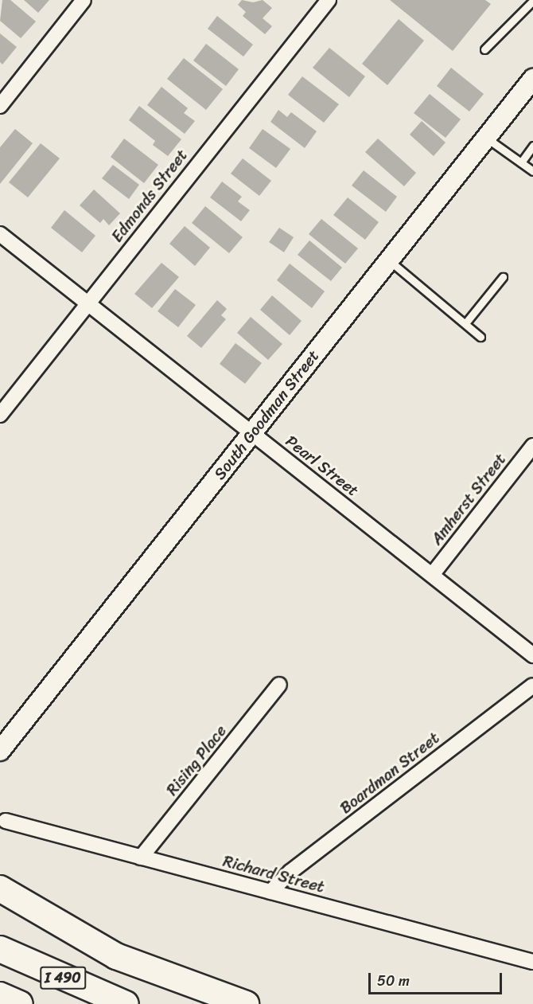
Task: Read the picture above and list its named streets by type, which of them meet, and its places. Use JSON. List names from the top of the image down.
{
  "streets": {
    "highway": ["I 490"],
    "main road": ["South Goodman Street"],
    "street": [
      "Edmonds Street",
      "Pearl Street",
      "Amherst Street",
      "Rising Place",
      "Boardman Street",
      "Richard Street"
    ]
  },
  "crossings": [
    ["Edmonds Street", "Pearl Street"],
    ["South Goodman Street", "Pearl Street"],
    ["Pearl Street", "Amherst Street"],
    ["Rising Place", "Richard Street"],
    ["Boardman Street", "Richard Street"]
  ],
  "scale_bar": "50 m"
}
